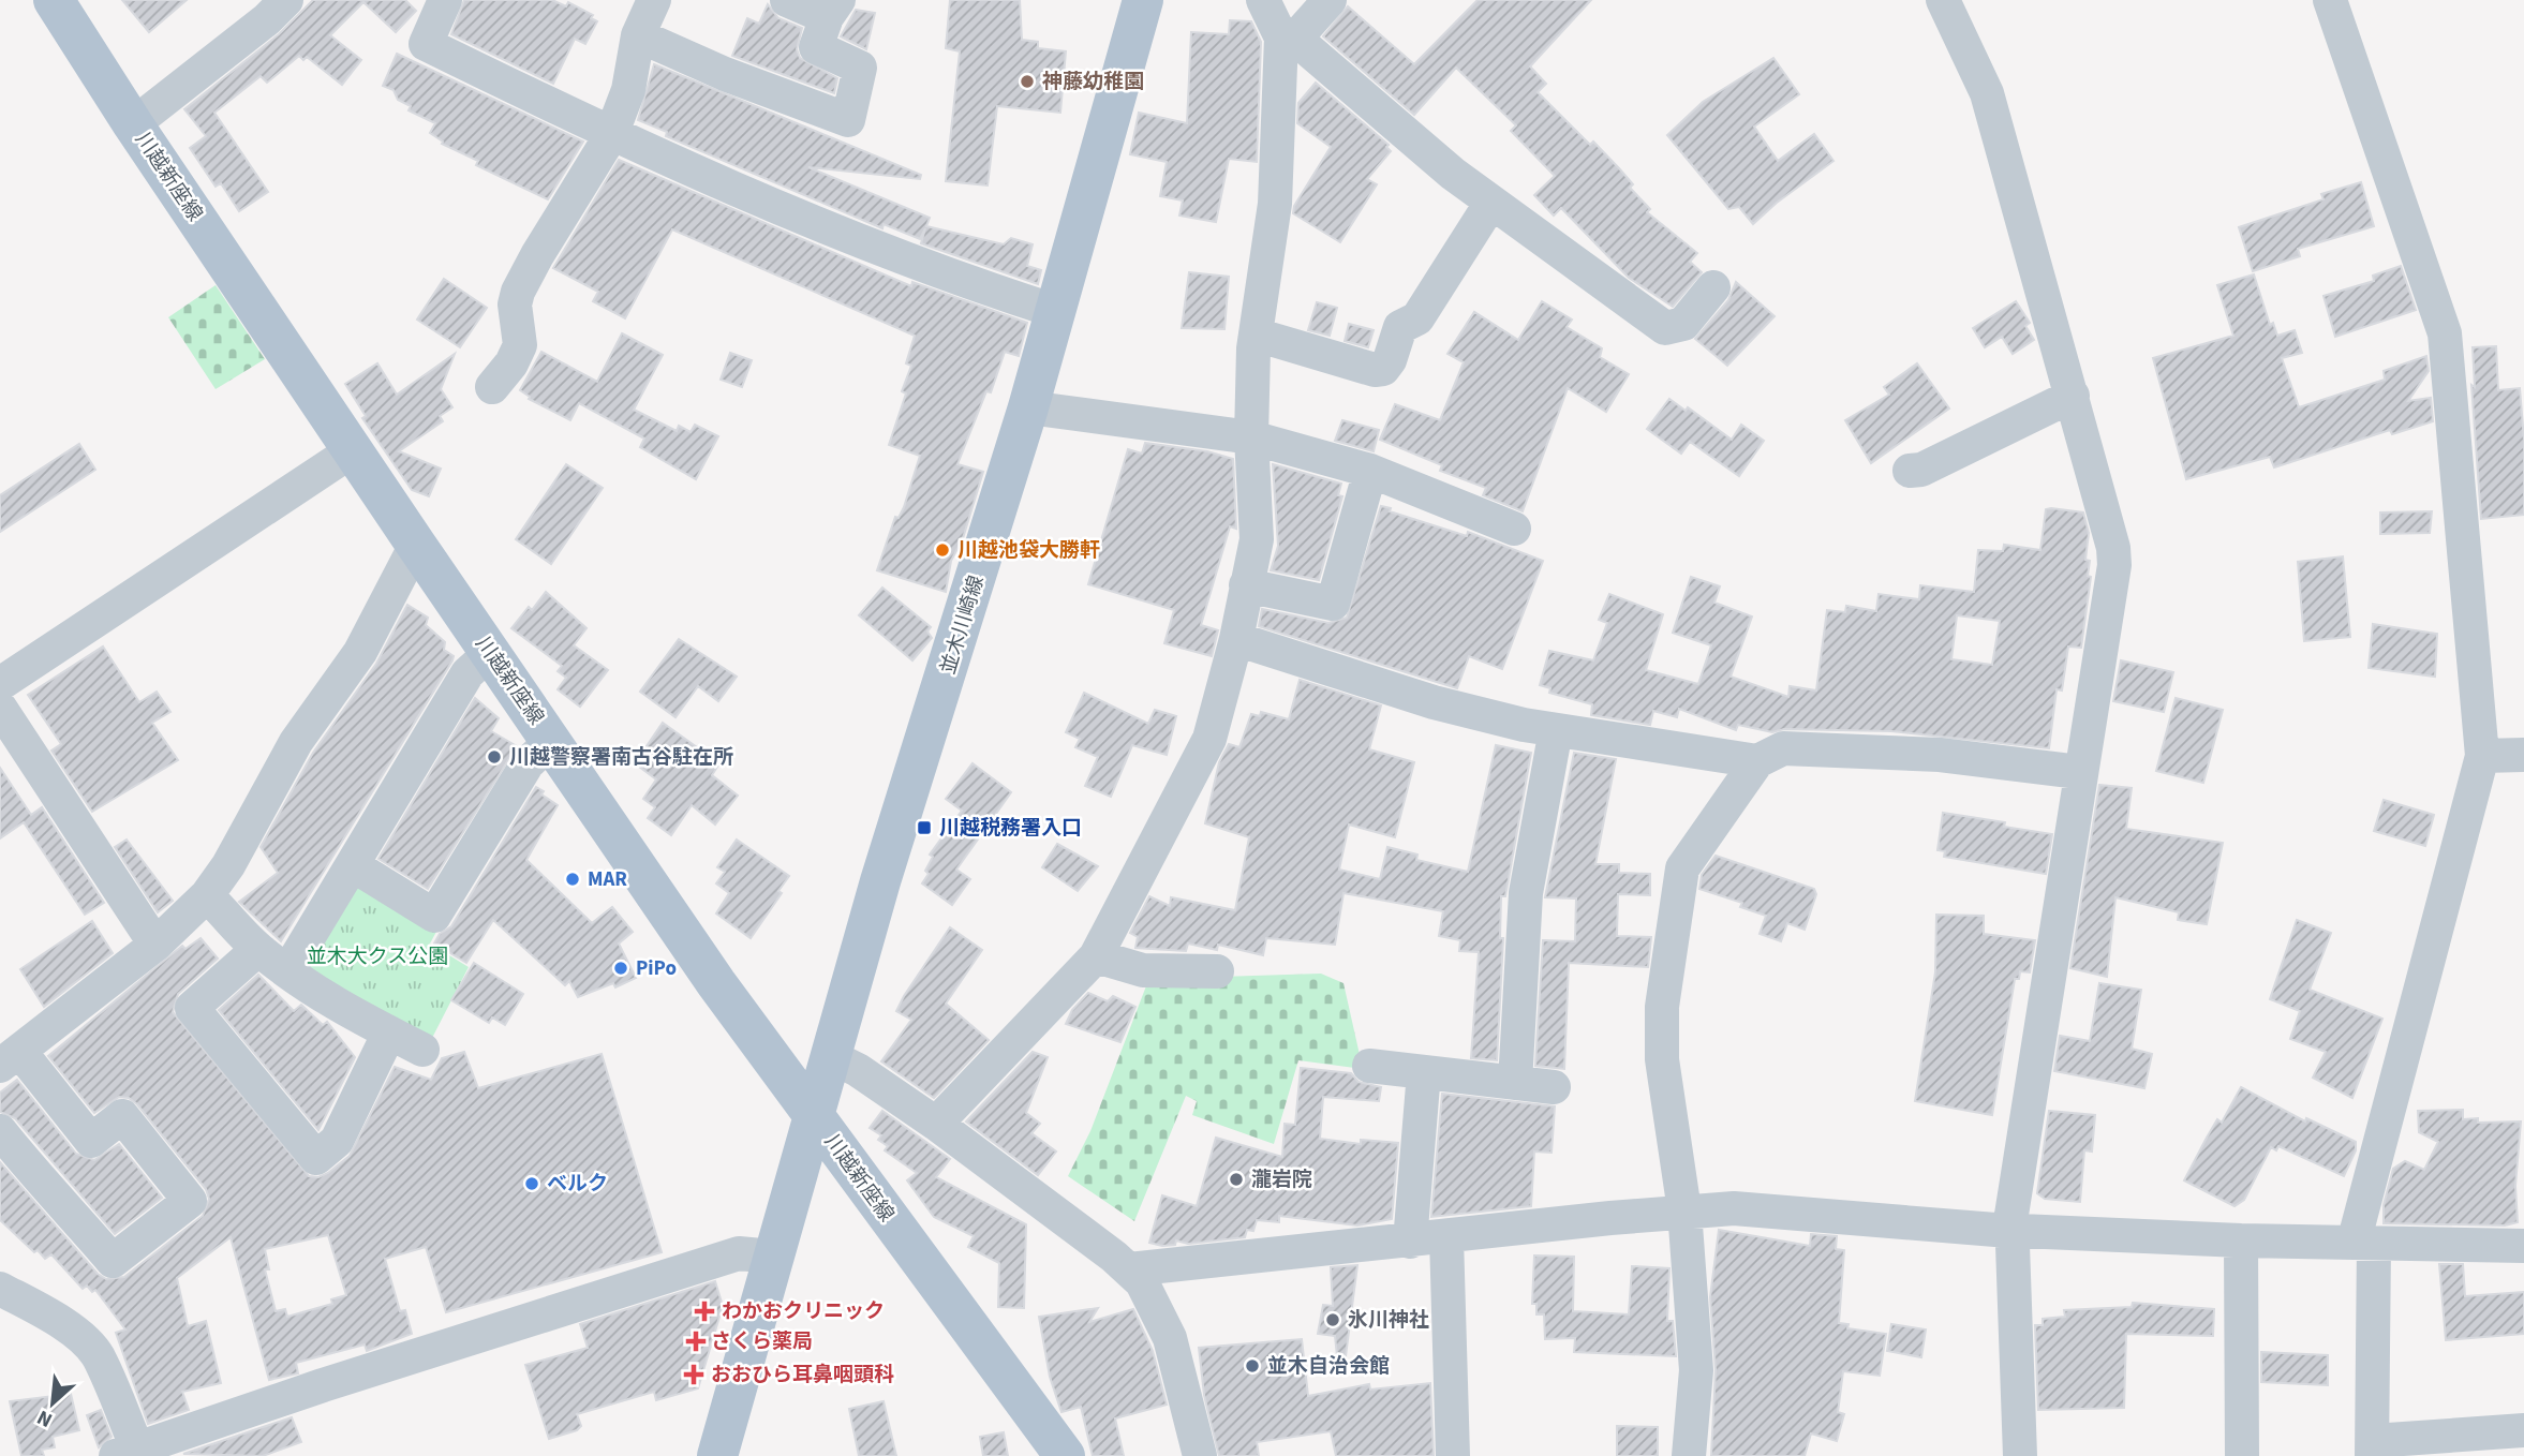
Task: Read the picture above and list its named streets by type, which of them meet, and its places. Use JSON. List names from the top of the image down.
{
  "streets": {
    "main road": ["川越新座線", "並木川崎線"]
  },
  "crossings": [
    ["川越新座線", "並木川崎線"]
  ],
  "parks": ["並木大クス公園"],
  "places": {
    "other": [
      "神藤幼稚園",
      "川越池袋大勝軒",
      "川越警察署南古谷駐在所",
      "MAR",
      "PiPo",
      "瀧岩院",
      "ベルク",
      "氷川神社",
      "並木自治会館"
    ],
    "transit": ["川越税務署入口"],
    "health": ["わかおクリニック", "さくら薬局", "おおひら耳鼻咽頭科"]
  },
  "north": "bottom left"
}
